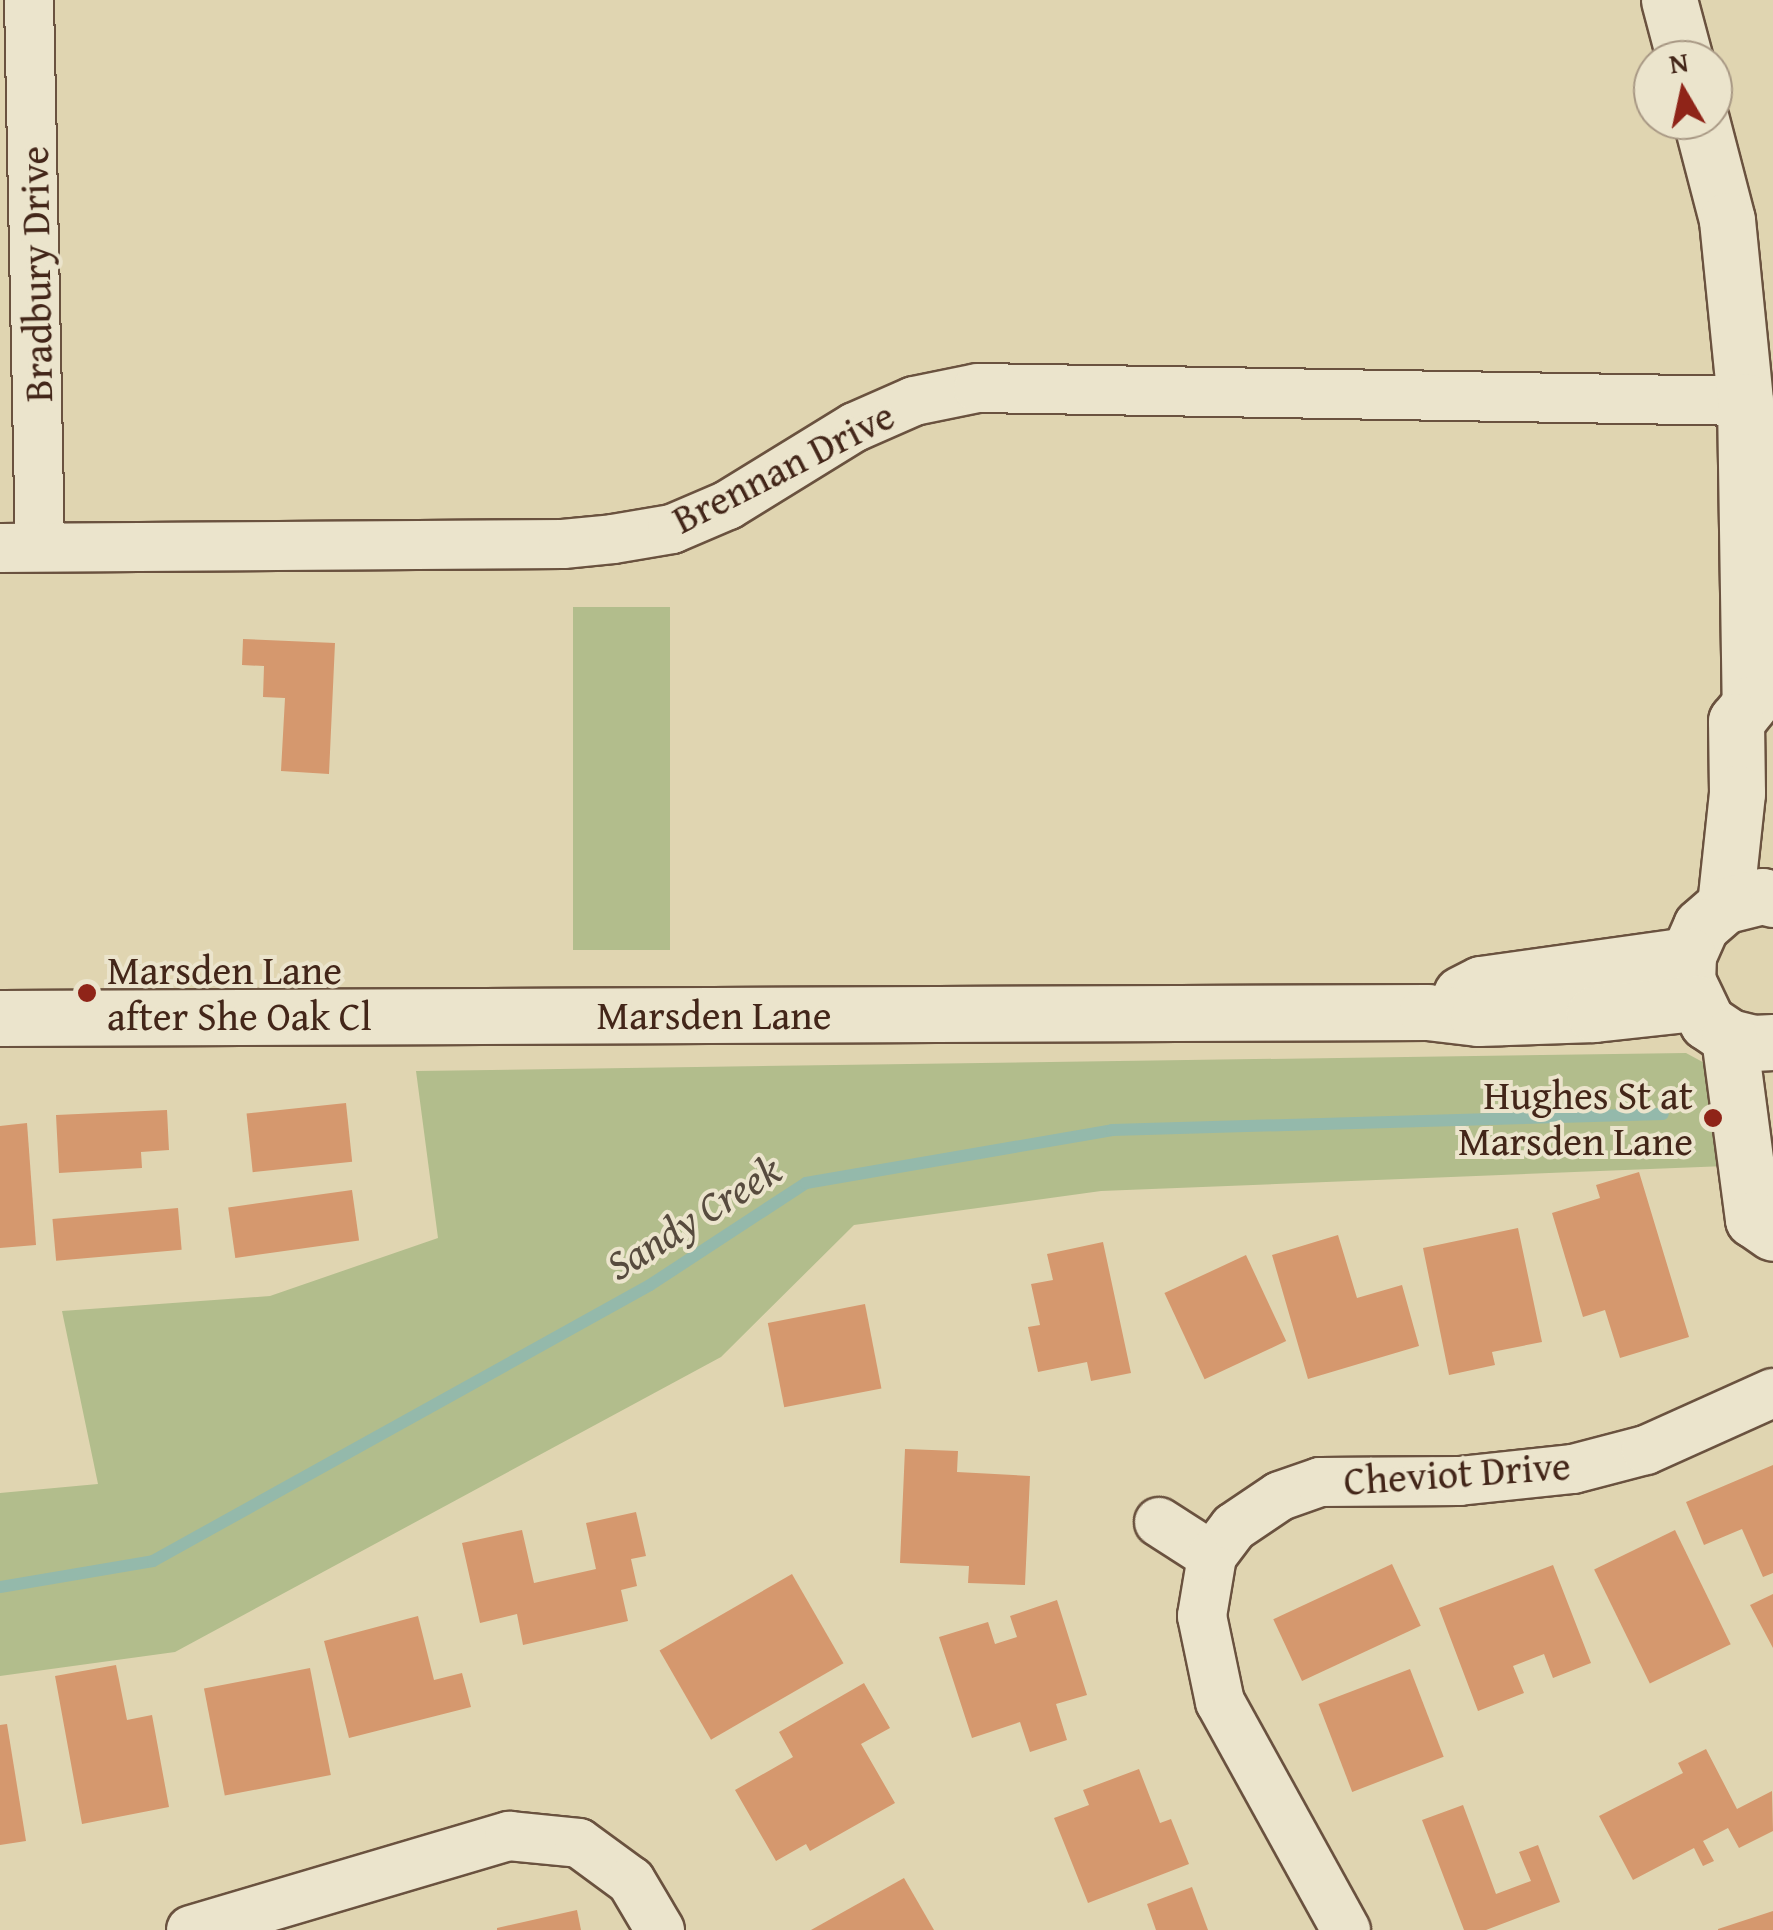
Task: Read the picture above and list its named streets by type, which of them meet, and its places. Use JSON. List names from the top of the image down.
{
  "streets": {
    "main road": ["Marsden Lane"],
    "street": ["Bradbury Drive", "Brennan Drive", "Cheviot Drive"]
  },
  "crossings": [
    ["Bradbury Drive", "Brennan Drive"]
  ],
  "water": ["Sandy Creek"],
  "places": ["Marsden Lane after She Oak Cl", "Hughes St at Marsden Lane"],
  "north": "top"
}
